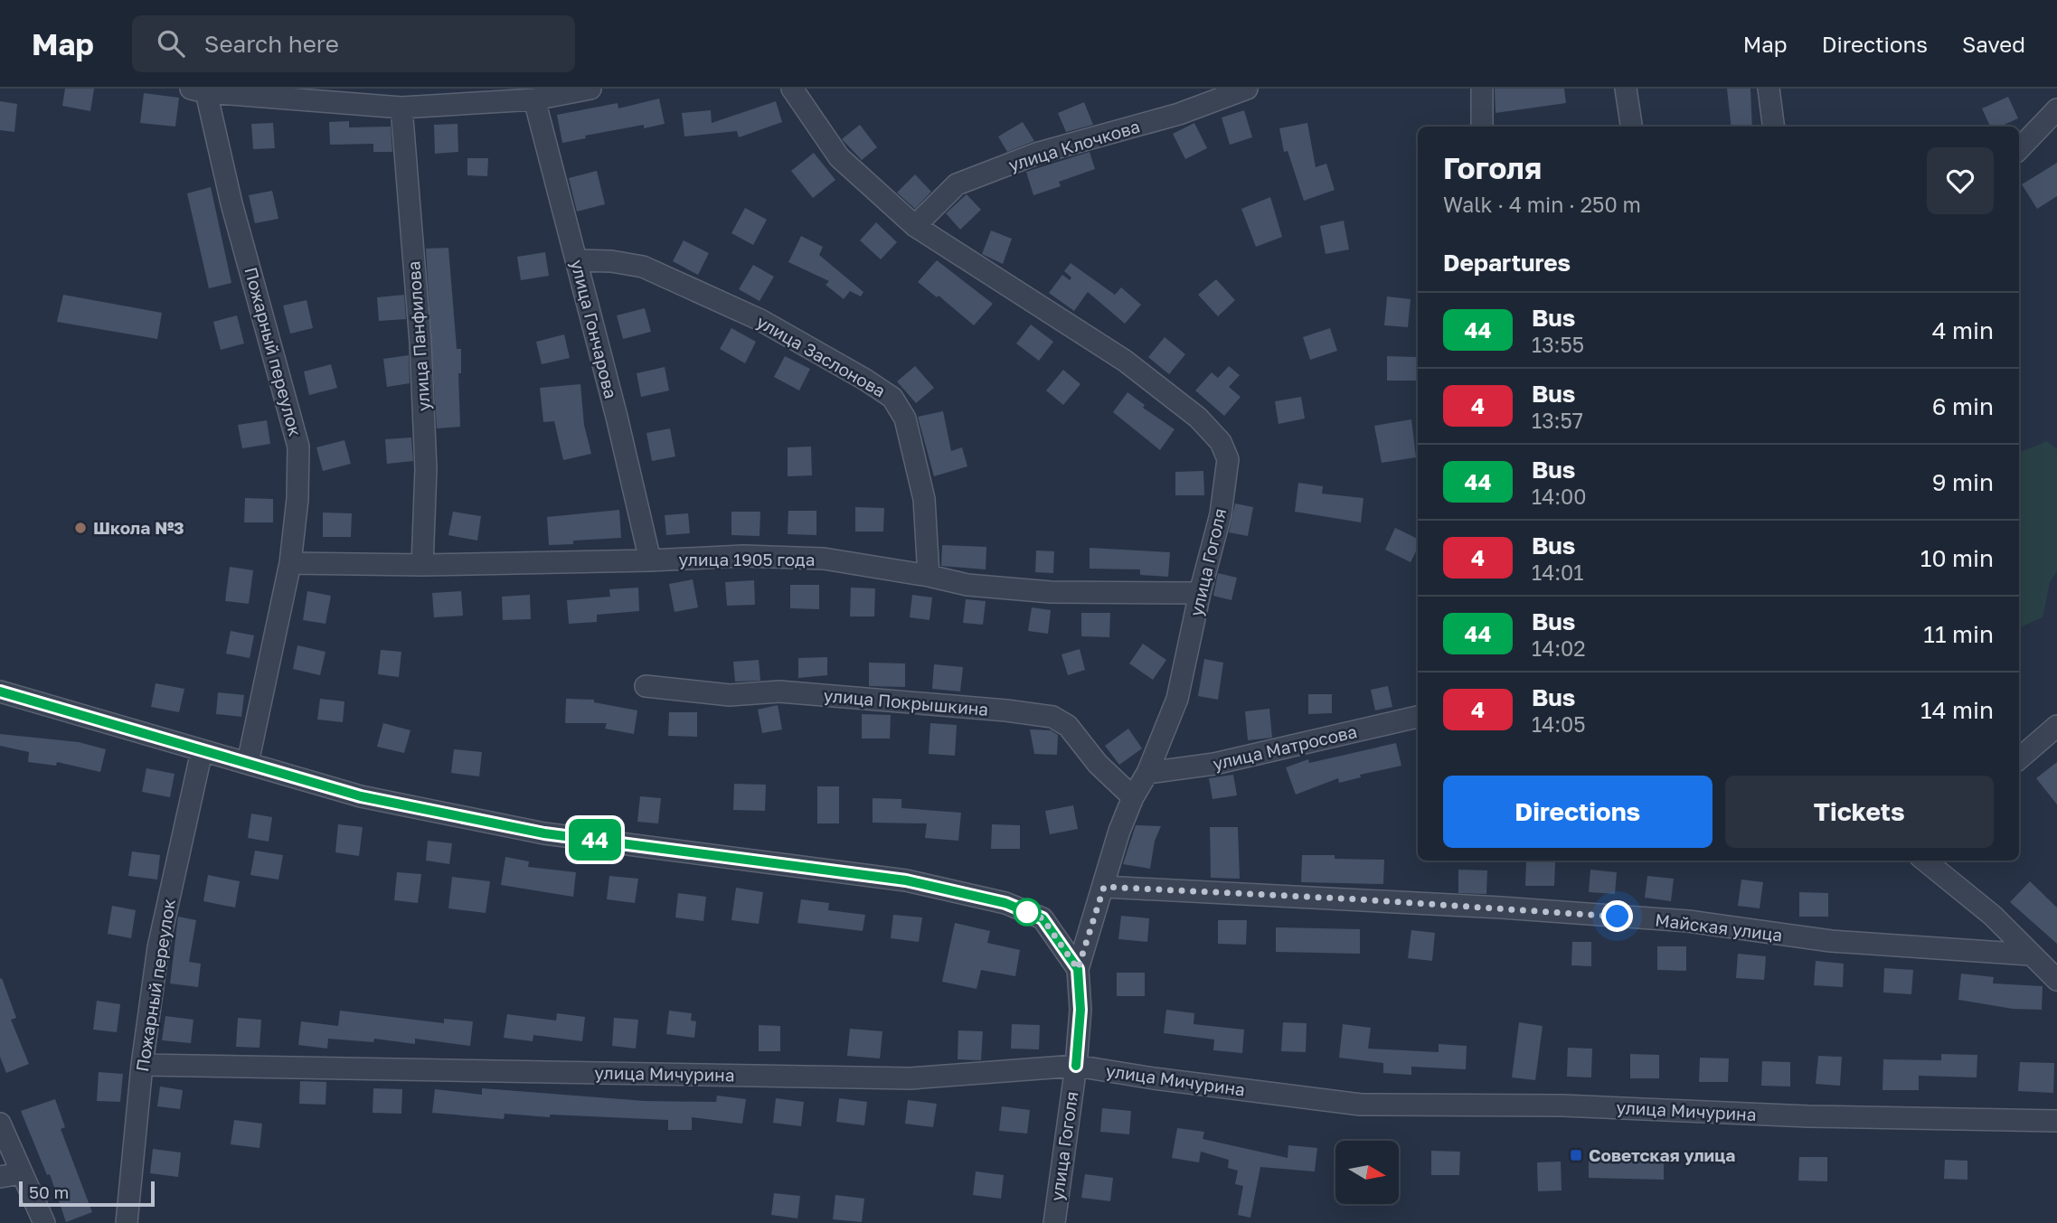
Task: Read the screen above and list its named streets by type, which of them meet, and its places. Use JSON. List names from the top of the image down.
{
  "streets": {
    "street": [
      "улица Клочкова",
      "улица Гончарова",
      "улица Панфилова",
      "Пожарный переулок",
      "улица Заслонова",
      "улица 1905 года",
      "улица Гоголя",
      "улица Покрышкина",
      "улица Матросова",
      "Майская улица",
      "улица Мичурина"
    ]
  },
  "crossings": [
    ["улица Клочкова", "улица Гоголя"],
    ["улица Гончарова", "улица Заслонова"],
    ["улица Гончарова", "улица 1905 года"],
    ["улица Панфилова", "улица 1905 года"],
    ["Пожарный переулок", "улица 1905 года"],
    ["Пожарный переулок", "улица Мичурина"],
    ["улица Заслонова", "улица 1905 года"],
    ["улица 1905 года", "улица Гоголя"],
    ["улица Гоголя", "улица Покрышкина"],
    ["улица Гоголя", "улица Матросова"],
    ["улица Гоголя", "Майская улица"],
    ["улица Гоголя", "улица Мичурина"]
  ],
  "places": {
    "other": ["Школа №3"],
    "transit": ["Советская улица"]
  },
  "lines": ["bus line 44"],
  "scale_bar": "50 m",
  "north": "right",
  "page": {
    "header": "Map",
    "search": "Search here",
    "nav": ["Map", "Directions", "Saved"],
    "on_map": "44",
    "heading": [
      ["Гоголя", "Walk · 4 min · 250 m"],
      "Departures"
    ],
    "list": [
      {
        "mark": "44",
        "name": "Bus",
        "note": "13:55",
        "value": "4 min"
      },
      {
        "mark": "4",
        "name": "Bus",
        "note": "13:57",
        "value": "6 min"
      },
      {
        "mark": "44",
        "name": "Bus",
        "note": "14:00",
        "value": "9 min"
      },
      {
        "mark": "4",
        "name": "Bus",
        "note": "14:01",
        "value": "10 min"
      },
      {
        "mark": "44",
        "name": "Bus",
        "note": "14:02",
        "value": "11 min"
      },
      {
        "mark": "4",
        "name": "Bus",
        "note": "14:05",
        "value": "14 min"
      }
    ],
    "buttons": ["Directions", "Tickets"],
    "scale": "50 m"
  }
}
